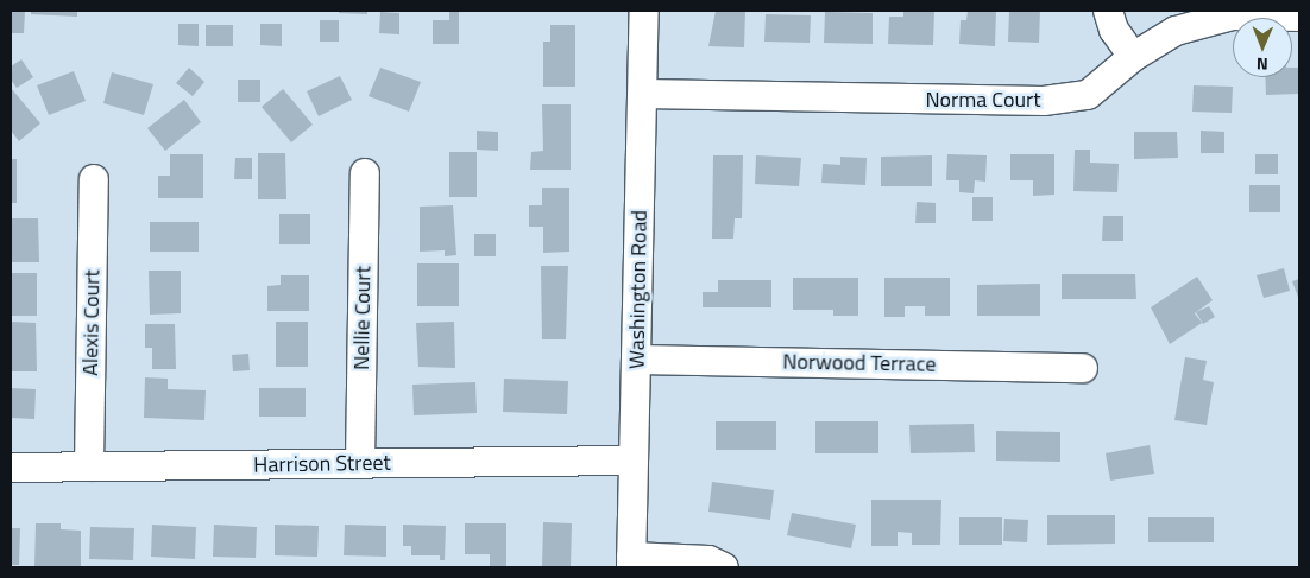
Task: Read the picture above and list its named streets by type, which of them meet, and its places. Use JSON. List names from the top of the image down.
{
  "streets": {
    "street": [
      "Norma Court",
      "Washington Road",
      "Nellie Court",
      "Alexis Court",
      "Norwood Terrace",
      "Harrison Street"
    ]
  },
  "crossings": [
    ["Norma Court", "Washington Road"],
    ["Washington Road", "Norwood Terrace"],
    ["Washington Road", "Harrison Street"],
    ["Nellie Court", "Harrison Street"],
    ["Alexis Court", "Harrison Street"]
  ],
  "north": "bottom"
}
